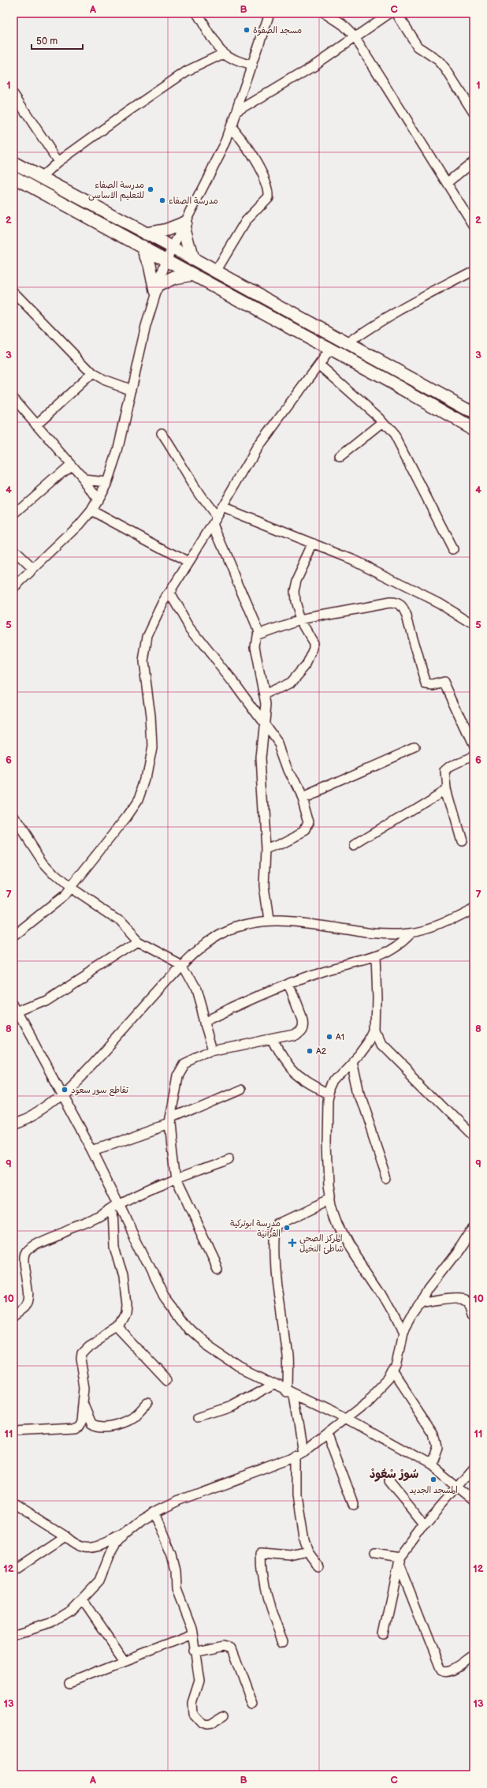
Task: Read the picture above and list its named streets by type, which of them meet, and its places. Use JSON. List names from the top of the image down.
{
  "districts": ["سُورْ سْعُودْ"],
  "places": {
    "other": [
      "مسجد الصفوة",
      "مدرسة الصفاء للتعليم الاساسى",
      "مدرسة الصفاء",
      "A1",
      "A2",
      "تقاطع سور سعود",
      "مدرسة ابوتركية القرآنية",
      "المسجد الجديد"
    ],
    "health": ["المركز الصحي شاطئ النخيل"]
  },
  "scale_bar": "50 m",
  "grid": {
    "columns": ["A", "B", "C"],
    "rows": [
      "1",
      "2",
      "3",
      "4",
      "5",
      "6",
      "7",
      "8",
      "9",
      "10",
      "11",
      "12",
      "13"
    ]
  }
}
